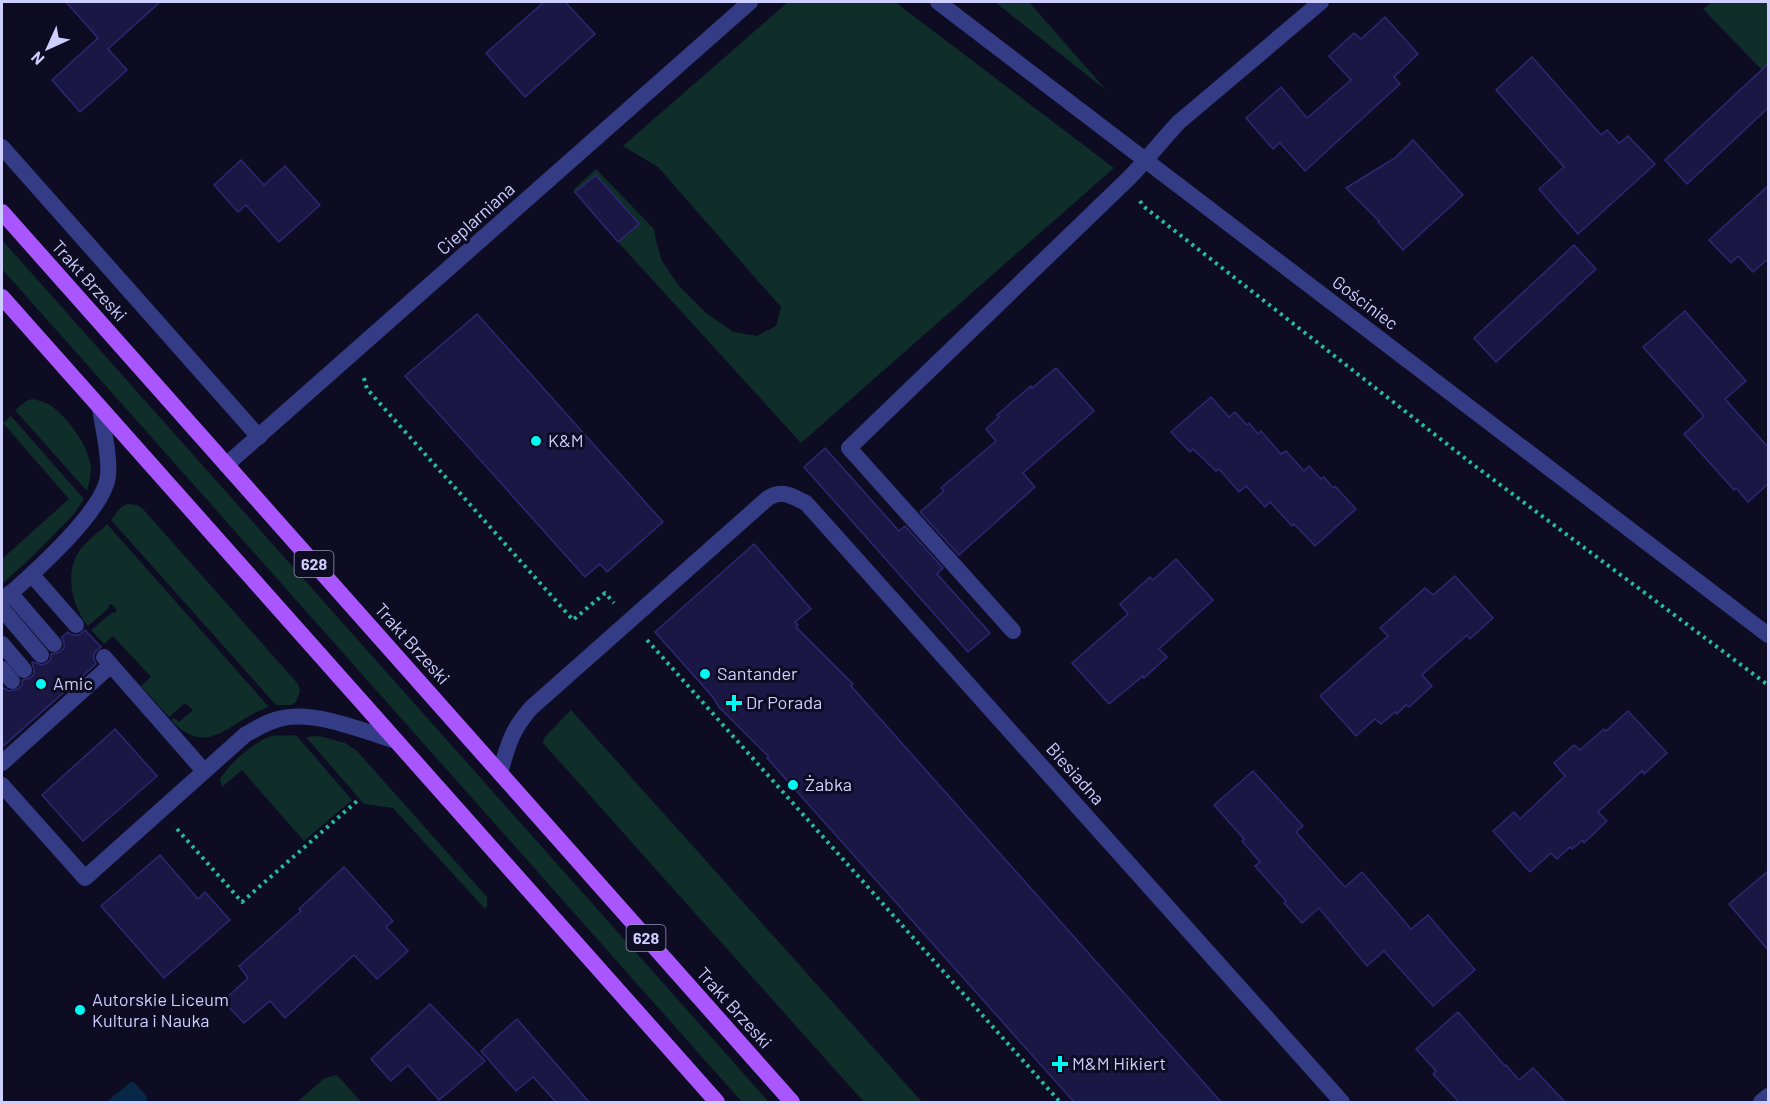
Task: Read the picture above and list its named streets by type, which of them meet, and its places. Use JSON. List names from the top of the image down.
{
  "streets": {
    "main road": ["Trakt Brzeski", "628"],
    "street": ["Cieplarniana", "Gościniec", "Biesiadna"]
  },
  "crossings": [
    ["Cieplarniana", "Trakt Brzeski"],
    ["Trakt Brzeski", "Biesiadna"]
  ],
  "places": {
    "other": [
      "K&M",
      "Santander",
      "Amic",
      "Żabka",
      "Autorskie Liceum Kultura i Nauka"
    ],
    "health": ["Dr Porada", "M&M Hikiert"]
  },
  "north": "bottom left"
}
